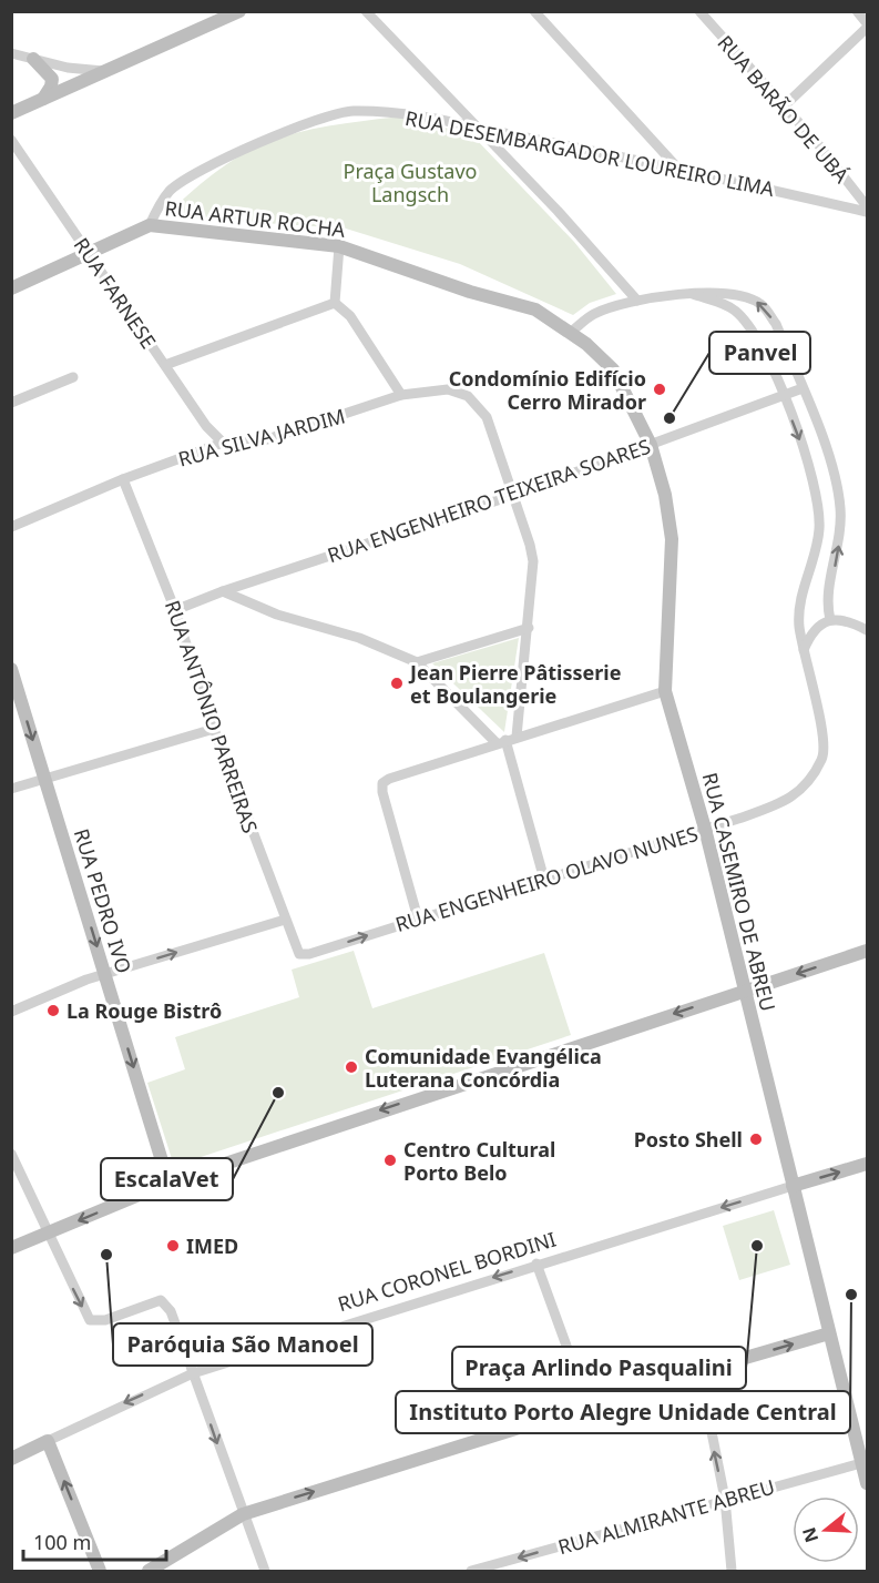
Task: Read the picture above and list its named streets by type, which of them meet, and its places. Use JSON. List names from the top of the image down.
{
  "streets": {
    "street": [
      "RUA BARÃO DE UBÁ",
      "RUA DESEMBARGADOR LOUREIRO LIMA",
      "RUA ARTUR ROCHA",
      "RUA FARNESE",
      "RUA SILVA JARDIM",
      "RUA ENGENHEIRO TEIXEIRA SOARES",
      "RUA ANTÔNIO PARREIRAS",
      "RUA ENGENHEIRO OLAVO NUNES",
      "RUA CASEMIRO DE ABREU",
      "RUA PEDRO IVO",
      "RUA CORONEL BORDINI",
      "RUA ALMIRANTE ABREU"
    ]
  },
  "crossings": [
    ["RUA DESEMBARGADOR LOUREIRO LIMA", "RUA ARTUR ROCHA"],
    ["RUA ARTUR ROCHA", "RUA FARNESE"],
    ["RUA ARTUR ROCHA", "RUA CASEMIRO DE ABREU"],
    ["RUA FARNESE", "RUA SILVA JARDIM"],
    ["RUA SILVA JARDIM", "RUA ENGENHEIRO TEIXEIRA SOARES"],
    ["RUA SILVA JARDIM", "RUA ANTÔNIO PARREIRAS"],
    ["RUA ENGENHEIRO TEIXEIRA SOARES", "RUA ANTÔNIO PARREIRAS"],
    ["RUA ENGENHEIRO TEIXEIRA SOARES", "RUA ENGENHEIRO OLAVO NUNES"],
    ["RUA ENGENHEIRO TEIXEIRA SOARES", "RUA CASEMIRO DE ABREU"],
    ["RUA ANTÔNIO PARREIRAS", "RUA ENGENHEIRO OLAVO NUNES"],
    ["RUA ENGENHEIRO OLAVO NUNES", "RUA CASEMIRO DE ABREU"],
    ["RUA CASEMIRO DE ABREU", "RUA CORONEL BORDINI"],
    ["RUA CASEMIRO DE ABREU", "RUA ALMIRANTE ABREU"]
  ],
  "one_way": ["RUA PEDRO IVO", "RUA CORONEL BORDINI", "RUA ALMIRANTE ABREU"],
  "parks": ["Praça Gustavo Langsch"],
  "places": [
    "Condomínio Edifício Cerro Mirador",
    "Panvel",
    "Jean Pierre Pâtisserie et Boulangerie",
    "La Rouge Bistrô",
    "Comunidade Evangélica Luterana Concórdia",
    "EscalaVet",
    "Posto Shell",
    "Centro Cultural Porto Belo",
    "IMED",
    "Praça Arlindo Pasqualini",
    "Paróquia São Manoel",
    "Instituto Porto Alegre Unidade Central"
  ],
  "scale_bar": "100 m",
  "north": "left"
}
